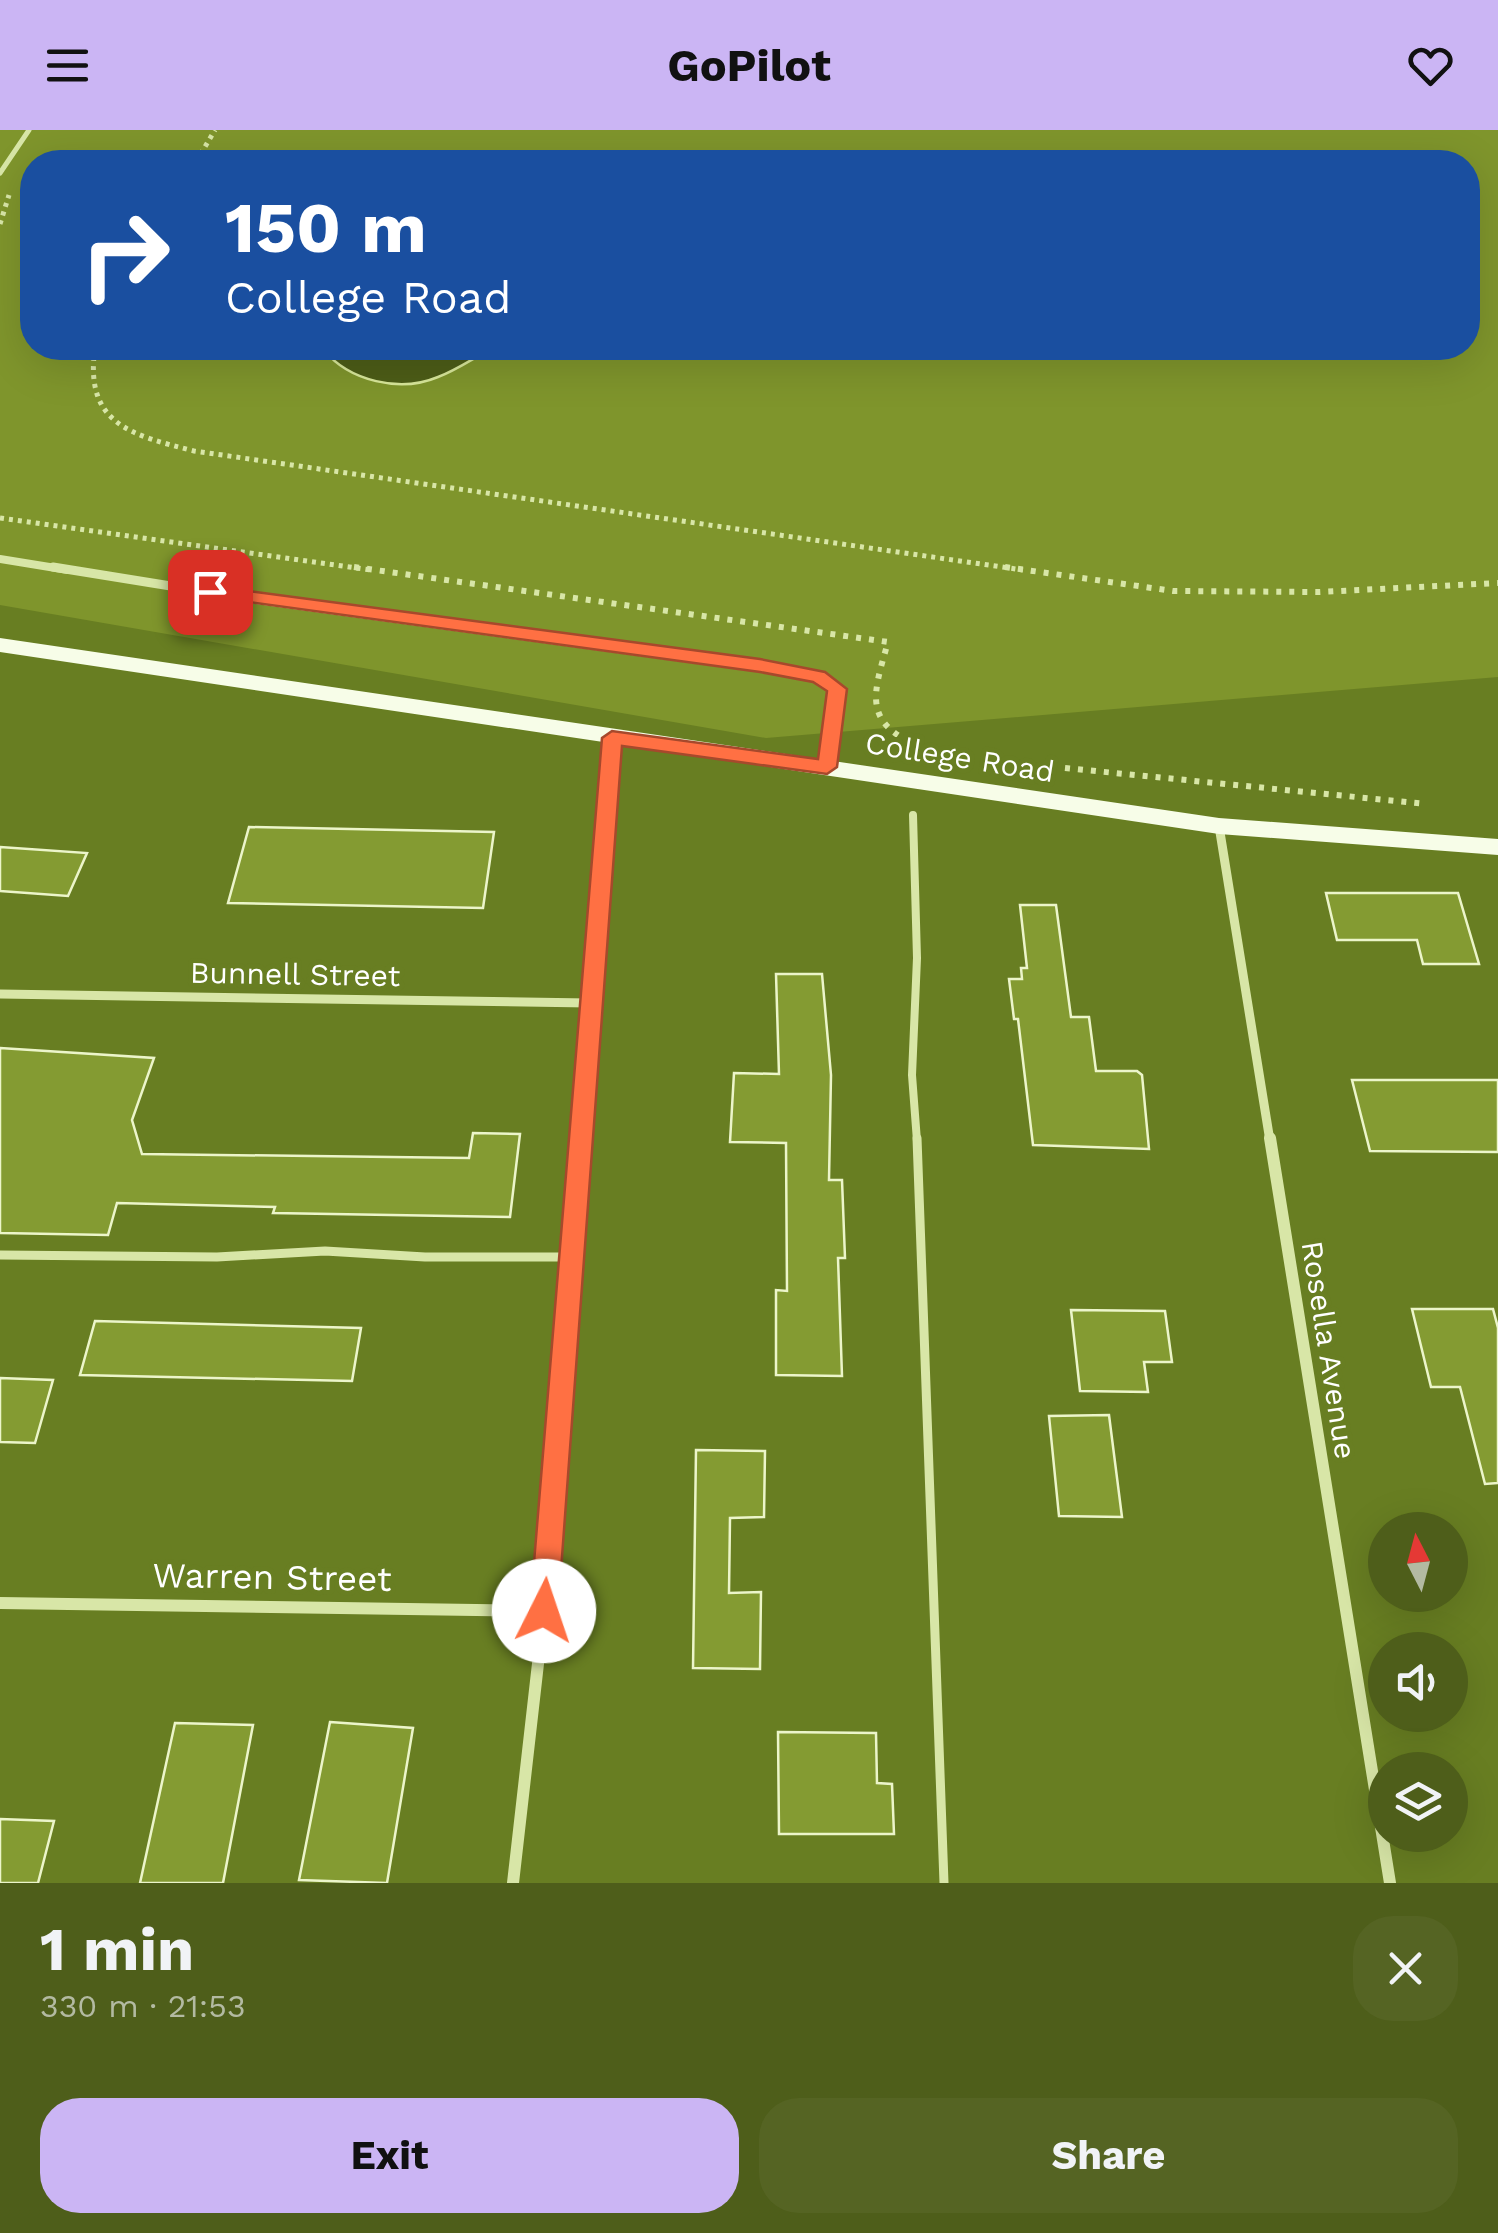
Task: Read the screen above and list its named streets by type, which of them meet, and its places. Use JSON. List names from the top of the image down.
{
  "streets": {
    "main road": ["College Road"],
    "street": ["Bunnell Street", "Rosella Avenue", "Warren Street"]
  },
  "crossings": [
    ["College Road", "Rosella Avenue"]
  ],
  "north": "top",
  "page": {
    "header": "GoPilot",
    "turn": ["150 m", "College Road"],
    "heading": ["1 min", "330 m · 21:53"],
    "buttons": ["Exit", "Share"]
  }
}
